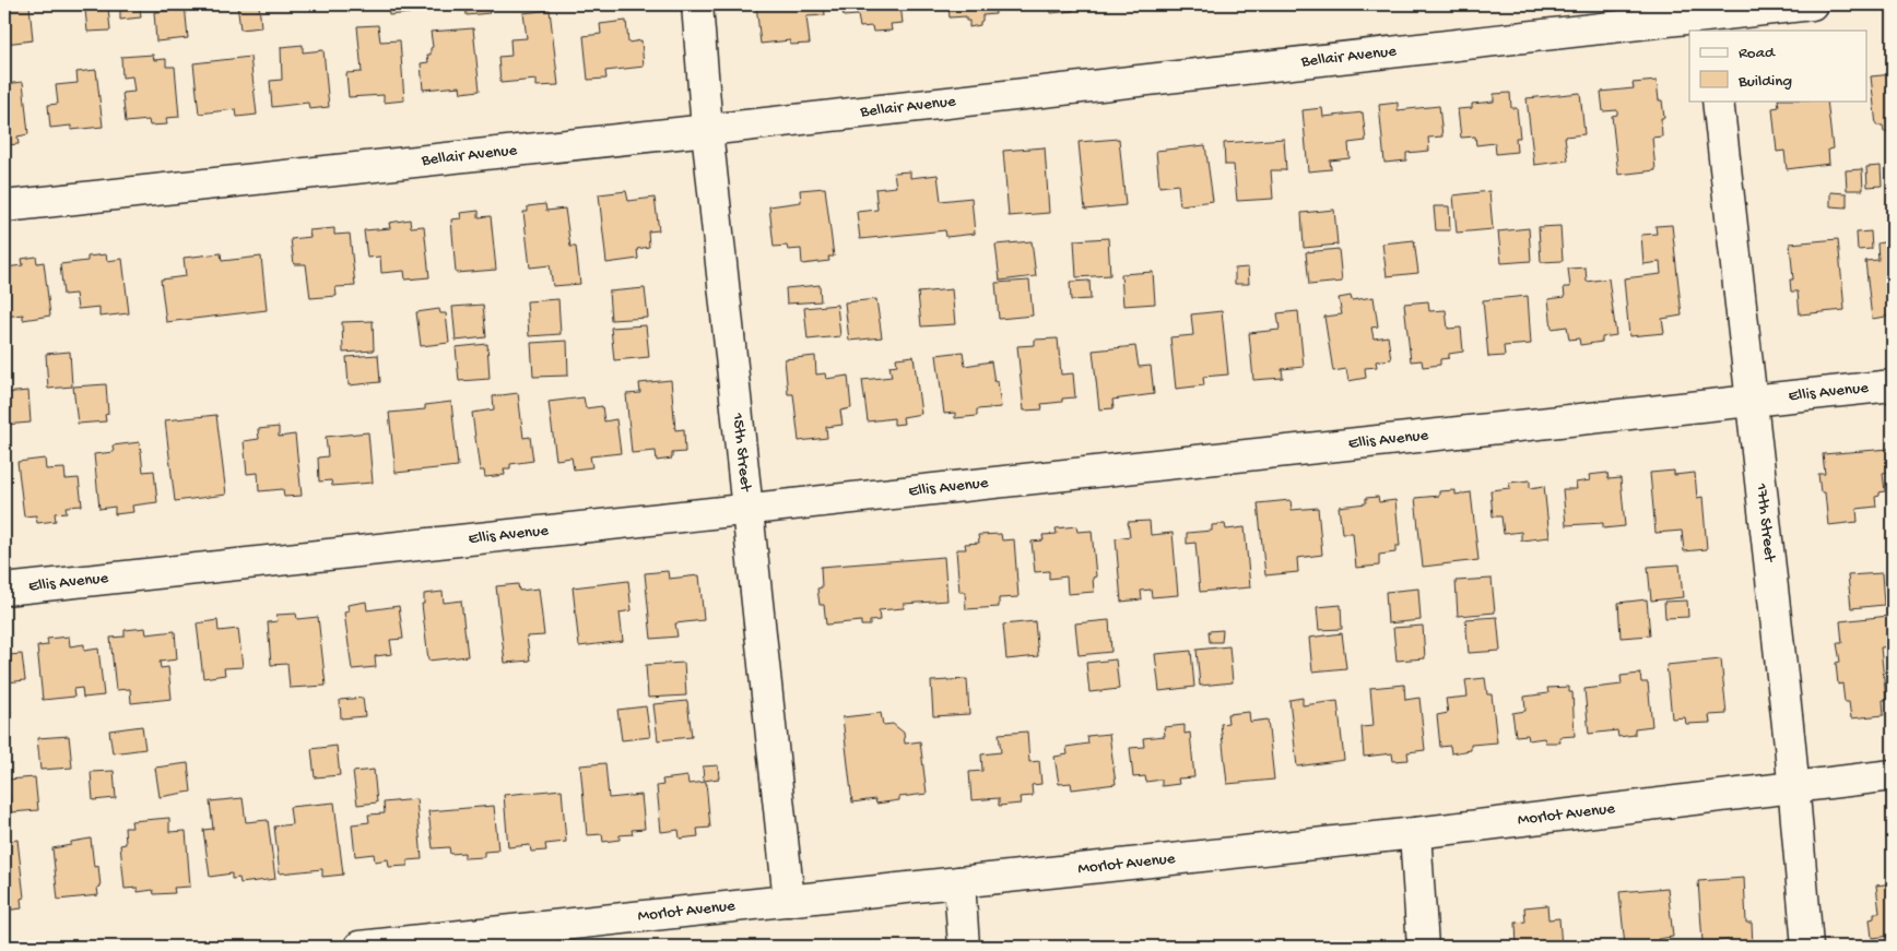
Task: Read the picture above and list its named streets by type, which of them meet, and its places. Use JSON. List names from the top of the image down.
{
  "streets": {
    "street": [
      "Bellair Avenue",
      "Ellis Avenue",
      "15th Street",
      "17th Street",
      "Morlot Avenue"
    ]
  },
  "crossings": [
    ["Bellair Avenue", "15th Street"],
    ["Ellis Avenue", "15th Street"],
    ["Ellis Avenue", "17th Street"],
    ["15th Street", "Morlot Avenue"],
    ["17th Street", "Morlot Avenue"]
  ],
  "legend": ["Road", "Building"]
}
